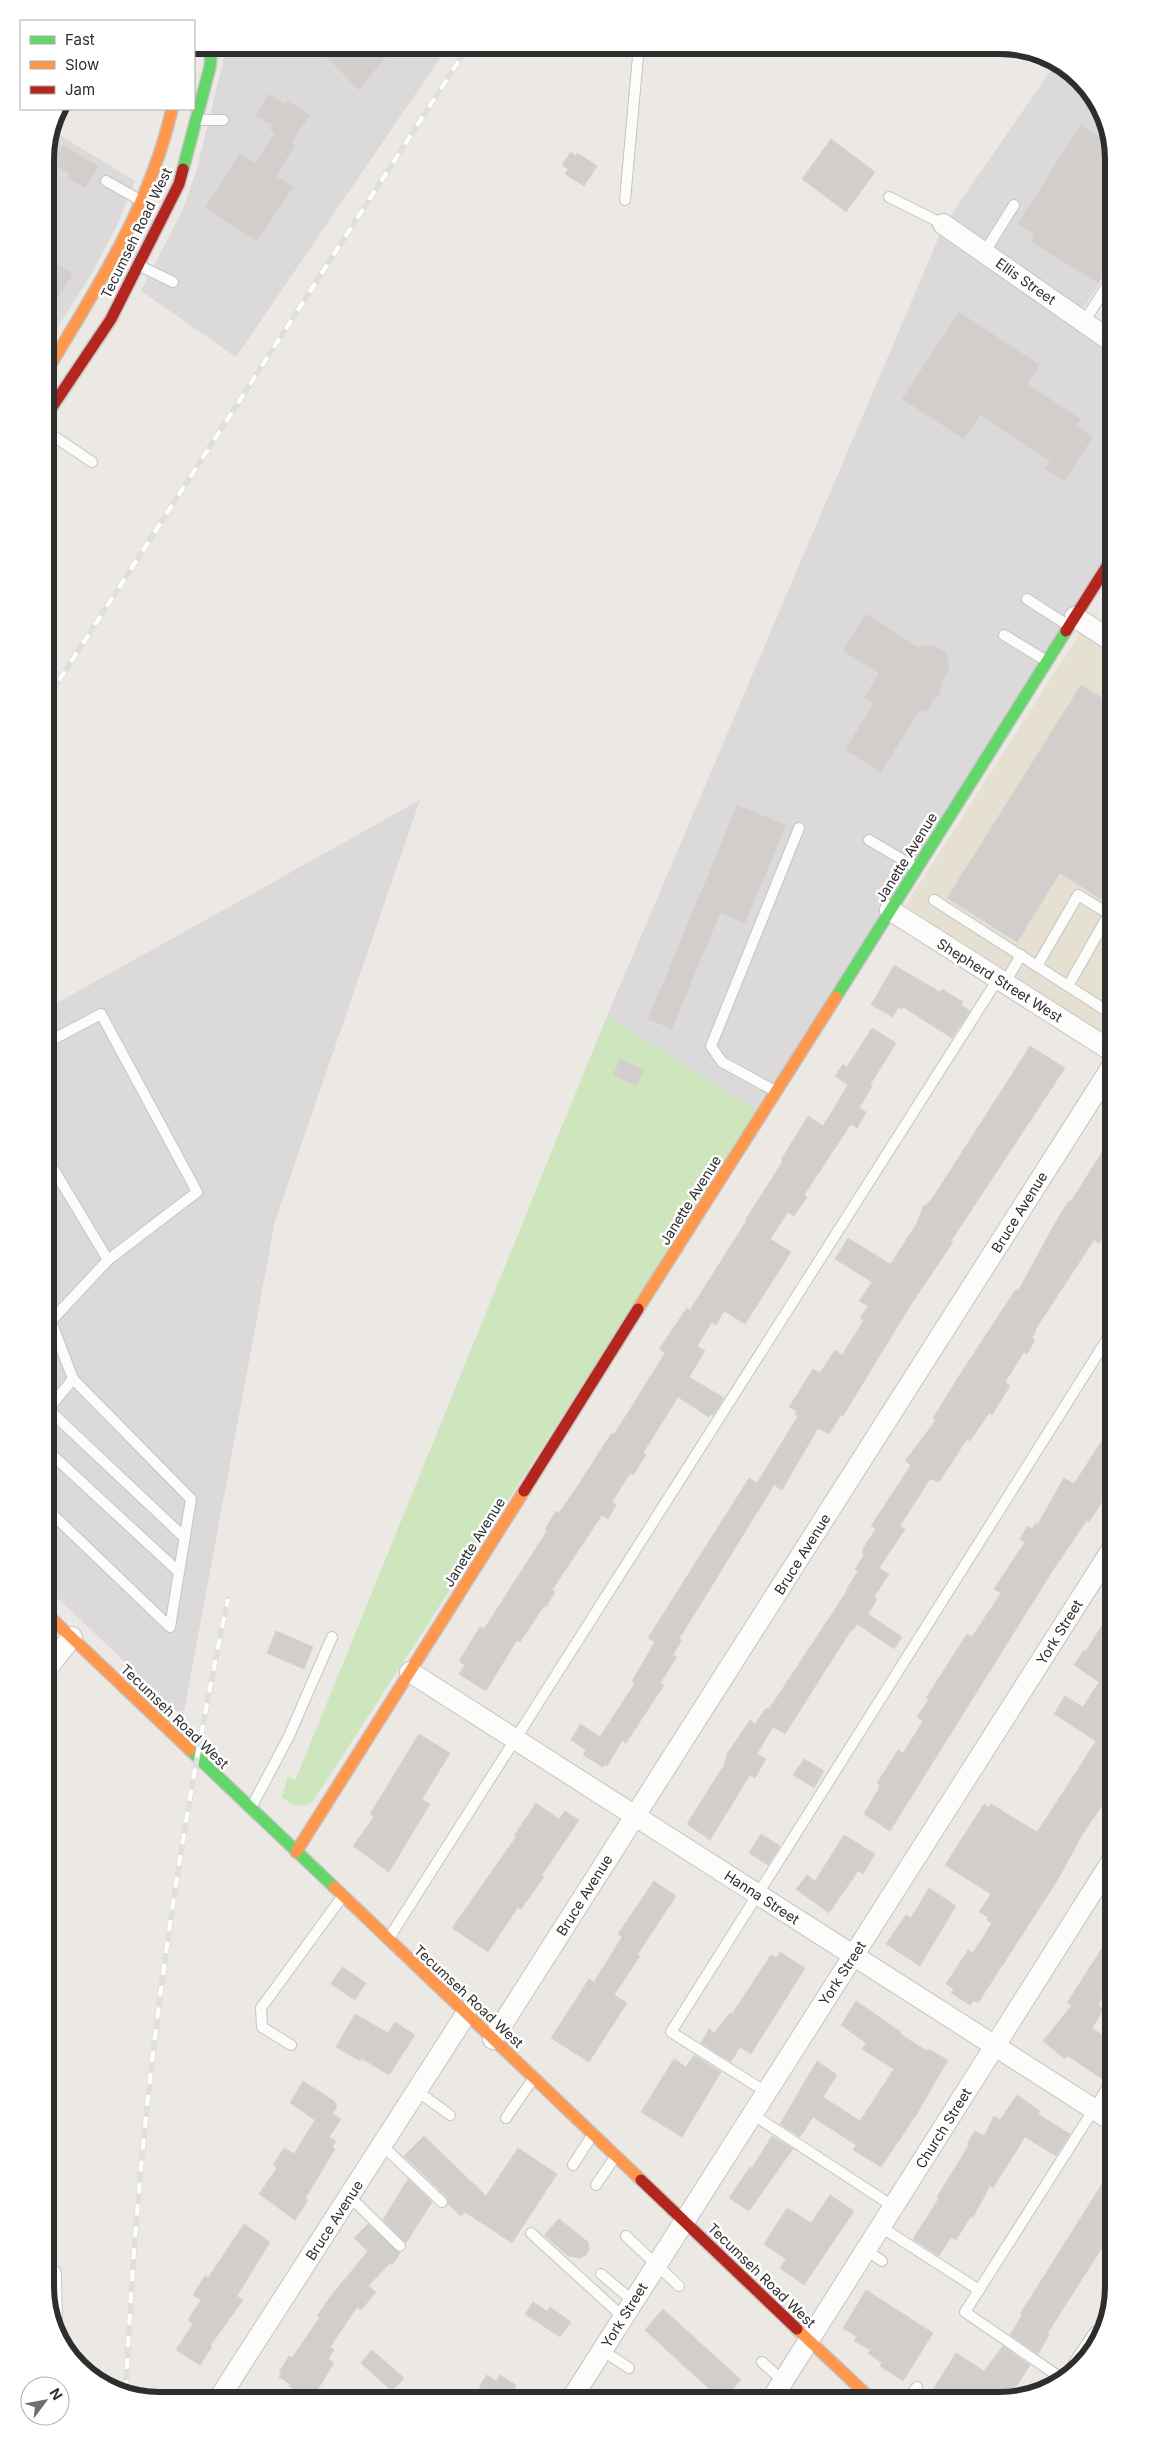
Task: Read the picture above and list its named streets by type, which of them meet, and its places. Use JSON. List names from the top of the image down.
{
  "streets": {
    "main road": ["Tecumseh Road West", "Janette Avenue"],
    "street": [
      "Ellis Street",
      "Shepherd Street West",
      "Bruce Avenue",
      "York Street",
      "Hanna Street",
      "Church Street"
    ]
  },
  "crossings": [
    ["Tecumseh Road West", "Janette Avenue"],
    ["Tecumseh Road West", "Bruce Avenue"],
    ["Tecumseh Road West", "York Street"],
    ["Tecumseh Road West", "Church Street"],
    ["Janette Avenue", "Shepherd Street West"],
    ["Janette Avenue", "Hanna Street"],
    ["Bruce Avenue", "Hanna Street"],
    ["York Street", "Hanna Street"],
    ["Hanna Street", "Church Street"]
  ],
  "legend": ["Fast", "Slow", "Jam"],
  "north": "top right"
}
